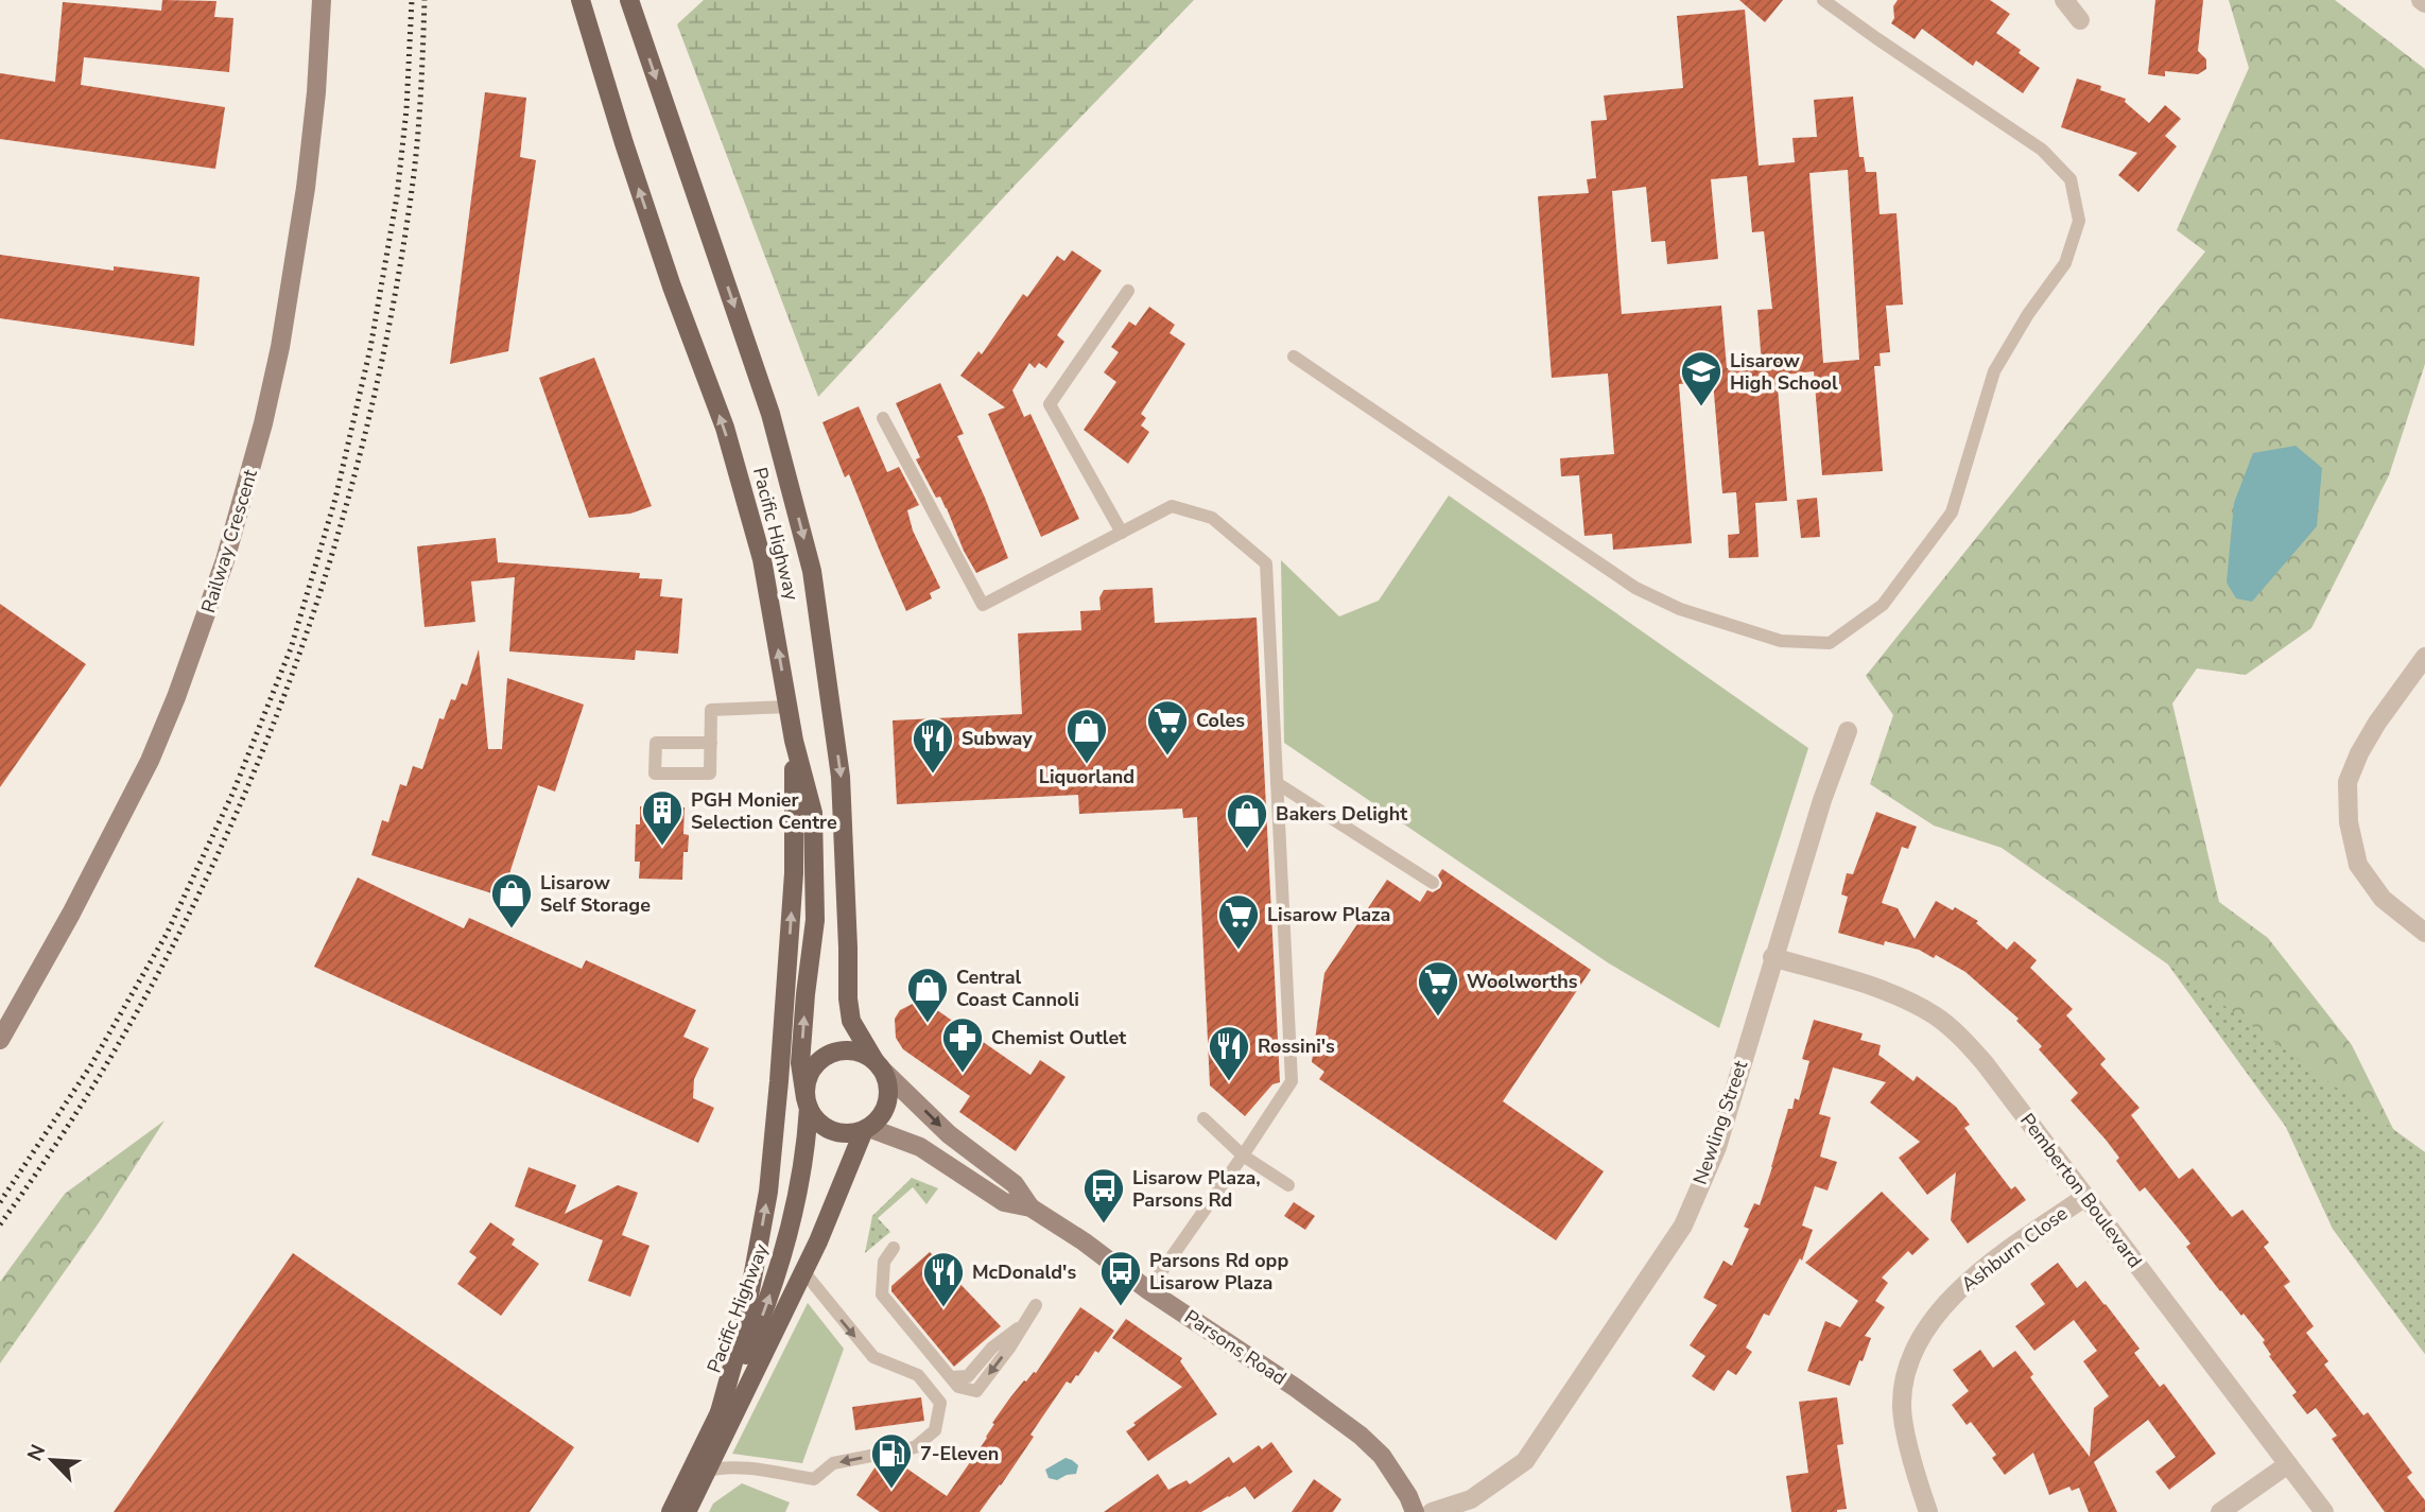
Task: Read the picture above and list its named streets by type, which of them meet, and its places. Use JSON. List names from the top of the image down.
{
  "streets": {
    "main road": ["Pacific Highway", "Railway Crescent", "Parsons Road"],
    "street": ["Newling Street", "Pemberton Boulevard", "Ashburn Close"]
  },
  "crossings": [
    ["Pacific Highway", "Parsons Road"],
    ["Newling Street", "Pemberton Boulevard"],
    ["Pemberton Boulevard", "Ashburn Close"]
  ],
  "places": {
    "school or university": ["Lisarow High School"],
    "supermarket": ["Coles", "Lisarow Plaza", "Woolworths"],
    "shop": [
      "Liquorland",
      "Bakers Delight",
      "Lisarow Self Storage",
      "Central Coast Cannoli"
    ],
    "restaurant": ["Subway", "Rossini's", "McDonald's"],
    "building": ["PGH Monier Selection Centre"],
    "pharmacy": ["Chemist Outlet"],
    "bus stop": ["Lisarow Plaza, Parsons Rd", "Parsons Rd opp Lisarow Plaza"],
    "fuel station": ["7-Eleven"]
  },
  "north": "top left"
}
